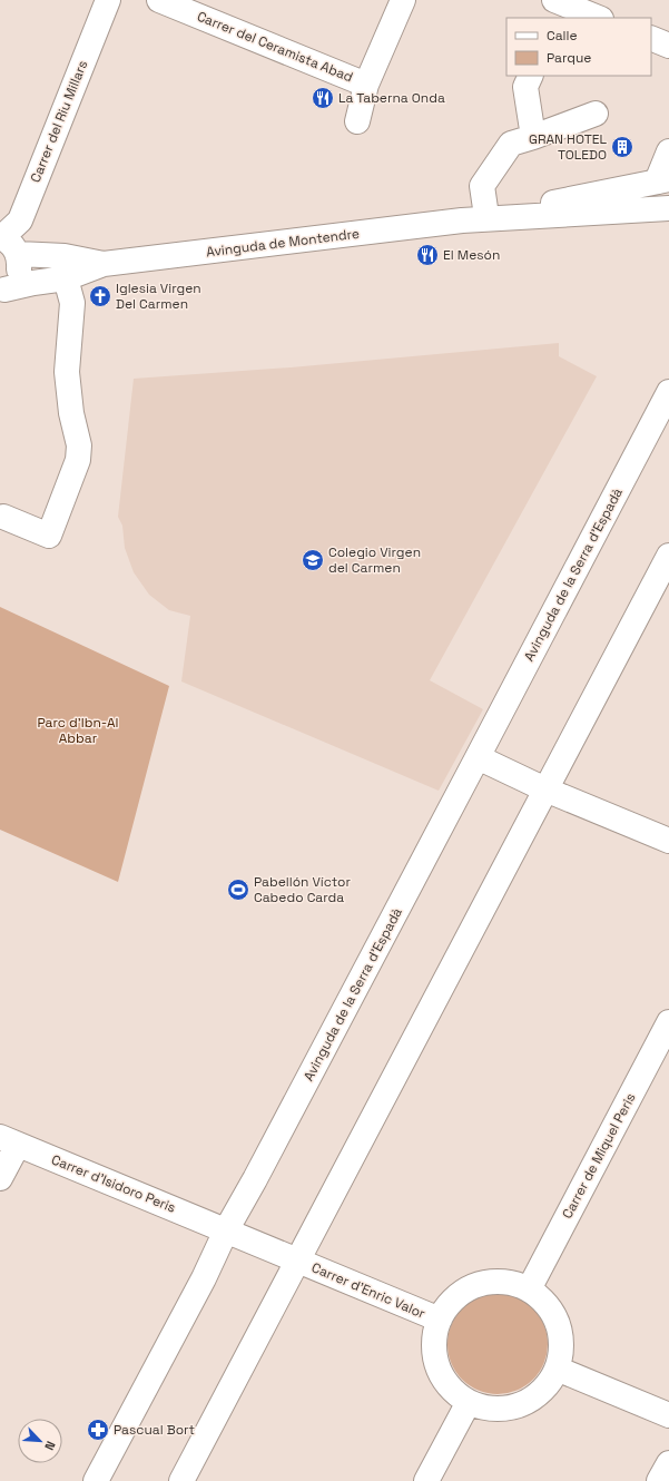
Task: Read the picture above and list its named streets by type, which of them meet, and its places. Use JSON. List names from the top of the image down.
{
  "streets": {
    "street": [
      "Carrer del Ceramista Abad",
      "Carrer del Riu Millars",
      "Avinguda de Montendre",
      "Avinguda de la Serra d'Espadà",
      "Carrer de Miquel Peris",
      "Carrer d'Isidoro Peris",
      "Carrer d'Enric Valor"
    ]
  },
  "crossings": [
    ["Carrer del Riu Millars", "Avinguda de Montendre"],
    ["Avinguda de la Serra d'Espadà", "Carrer d'Isidoro Peris"],
    ["Carrer de Miquel Peris", "Carrer d'Enric Valor"]
  ],
  "parks": ["Parc d'Ibn-Al Abbar"],
  "places": {
    "restaurant": ["La Taberna Onda", "El Mesón"],
    "building": ["GRAN HOTEL TOLEDO"],
    "church": ["Iglesia Virgen Del Carmen"],
    "school or university": ["Colegio Virgen del Carmen"],
    "sports": ["Pabellón Víctor Cabedo Carda"],
    "pharmacy": ["Pascual Bort"]
  },
  "legend": ["Calle", "Parque"],
  "north": "bottom right"
}
